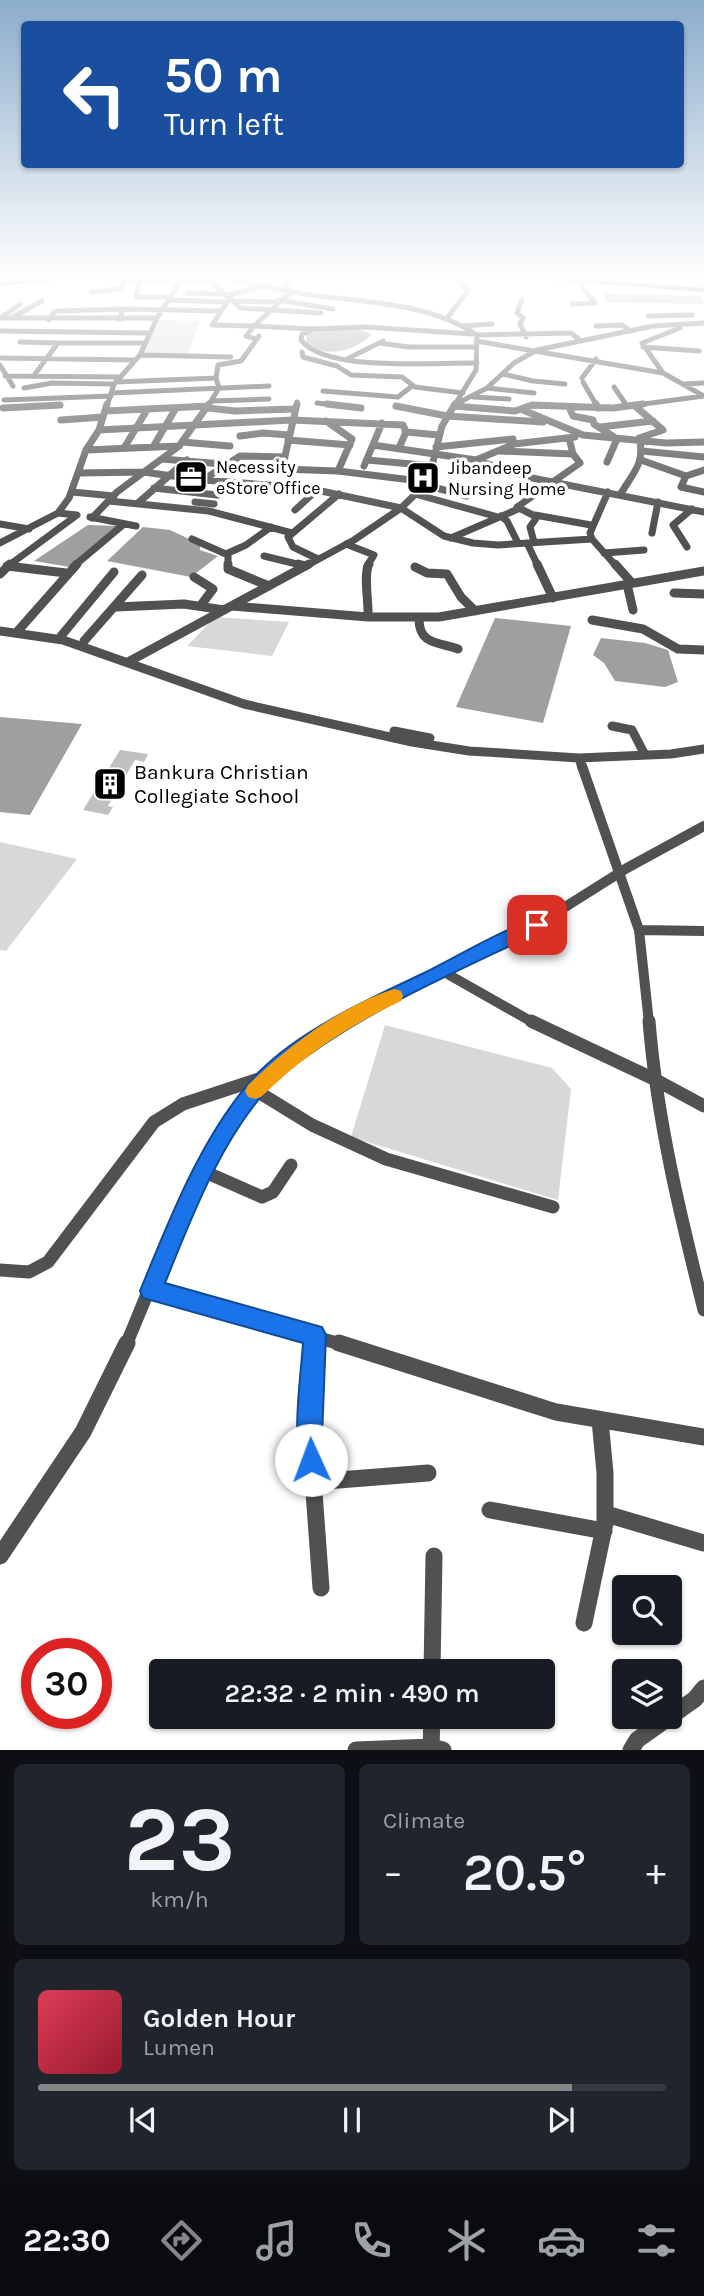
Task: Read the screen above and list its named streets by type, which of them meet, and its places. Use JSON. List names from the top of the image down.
{
  "places": {
    "office": ["Necessity eStore Office"],
    "hospital": ["Jibandeep Nursing Home"],
    "building": ["Bankura Christian Collegiate School"]
  },
  "page": {
    "turn": ["50 m", "Turn left"],
    "limit": "30",
    "trip": "22:32 · 2 min · 490 m",
    "tile": [
      ["23", "km/h"],
      "Climate"
    ],
    "heat": ["−", "20.5°", "+"],
    "song": ["Golden Hour", "Lumen"],
    "tabs": "22:30"
  }
}
